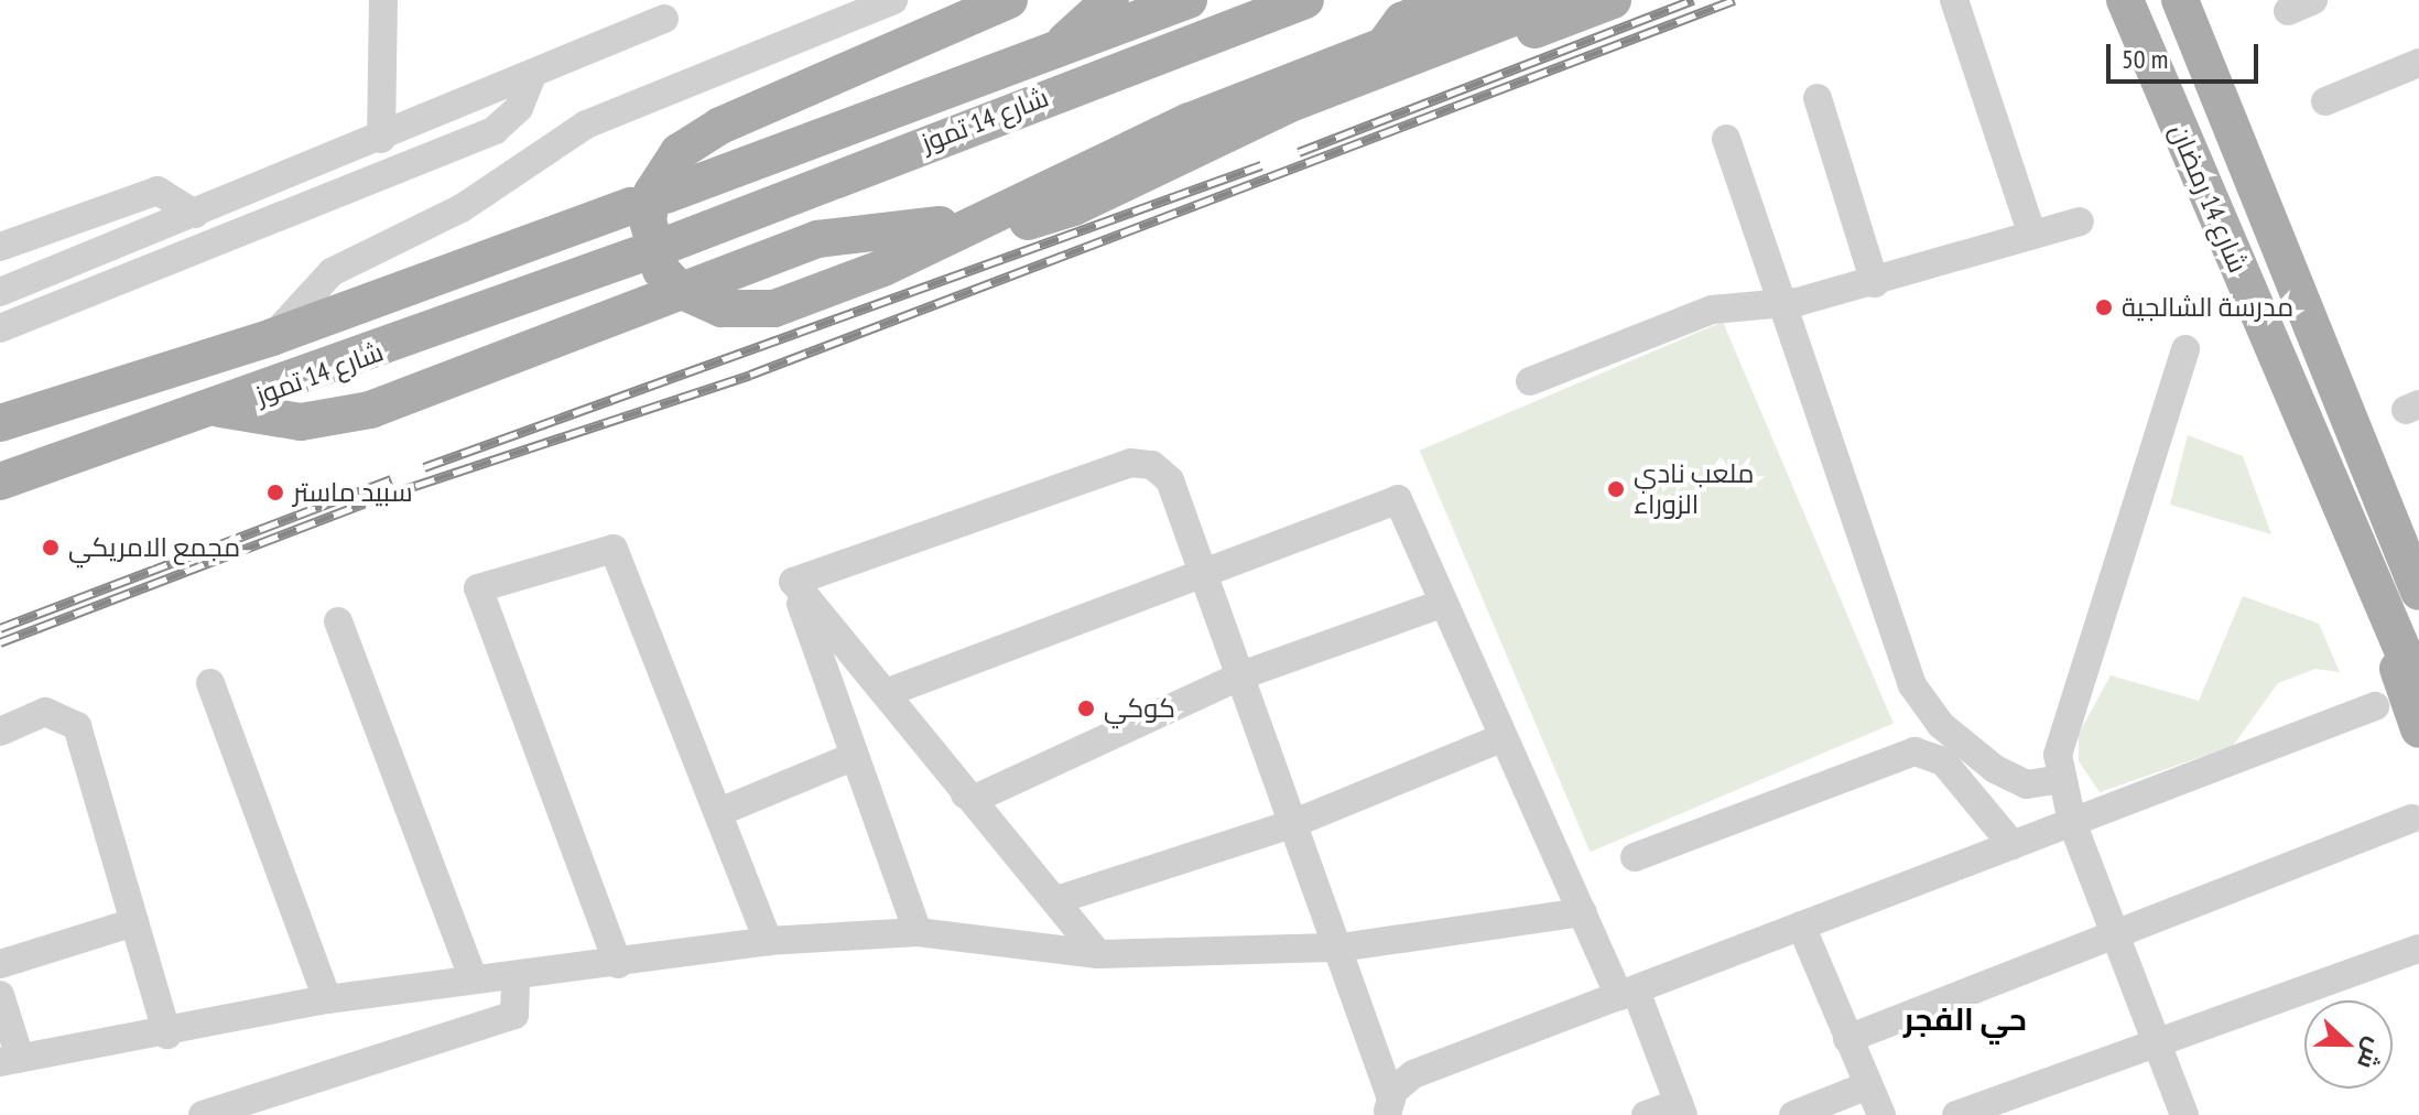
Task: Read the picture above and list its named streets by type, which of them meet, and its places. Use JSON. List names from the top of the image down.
{
  "streets": {
    "main road": ["شارع 14 تموز", "شارع 14 رمضان"]
  },
  "districts": ["حي الفجر"],
  "places": [
    "مدرسة الشالجية",
    "ملعب نادي الزوراء",
    "سبيد ماستر",
    "مجمع الامريكي",
    "كوكي"
  ],
  "scale_bar": "50 m",
  "north": "right"
}
